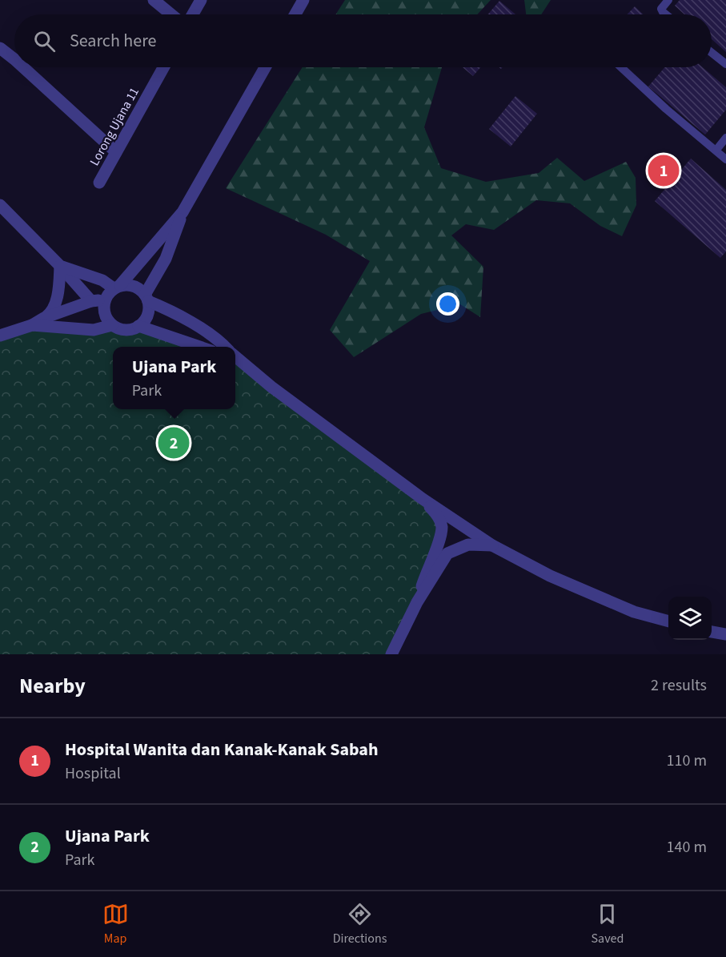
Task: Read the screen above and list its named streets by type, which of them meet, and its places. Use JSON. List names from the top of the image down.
{
  "streets": {
    "street": ["Lorong Ujana 11"]
  },
  "page": {
    "search": "Search here",
    "pins": ["1", "2"],
    "popup": ["Ujana Park", "Park"],
    "heading": ["Nearby", "2 results"],
    "list": [
      {
        "mark": "1",
        "name": "Hospital Wanita dan Kanak-Kanak Sabah",
        "note": "Hospital",
        "value": "110 m"
      },
      {
        "mark": "2",
        "name": "Ujana Park",
        "note": "Park",
        "value": "140 m"
      }
    ],
    "nav": ["Map", "Directions", "Saved"]
  }
}
